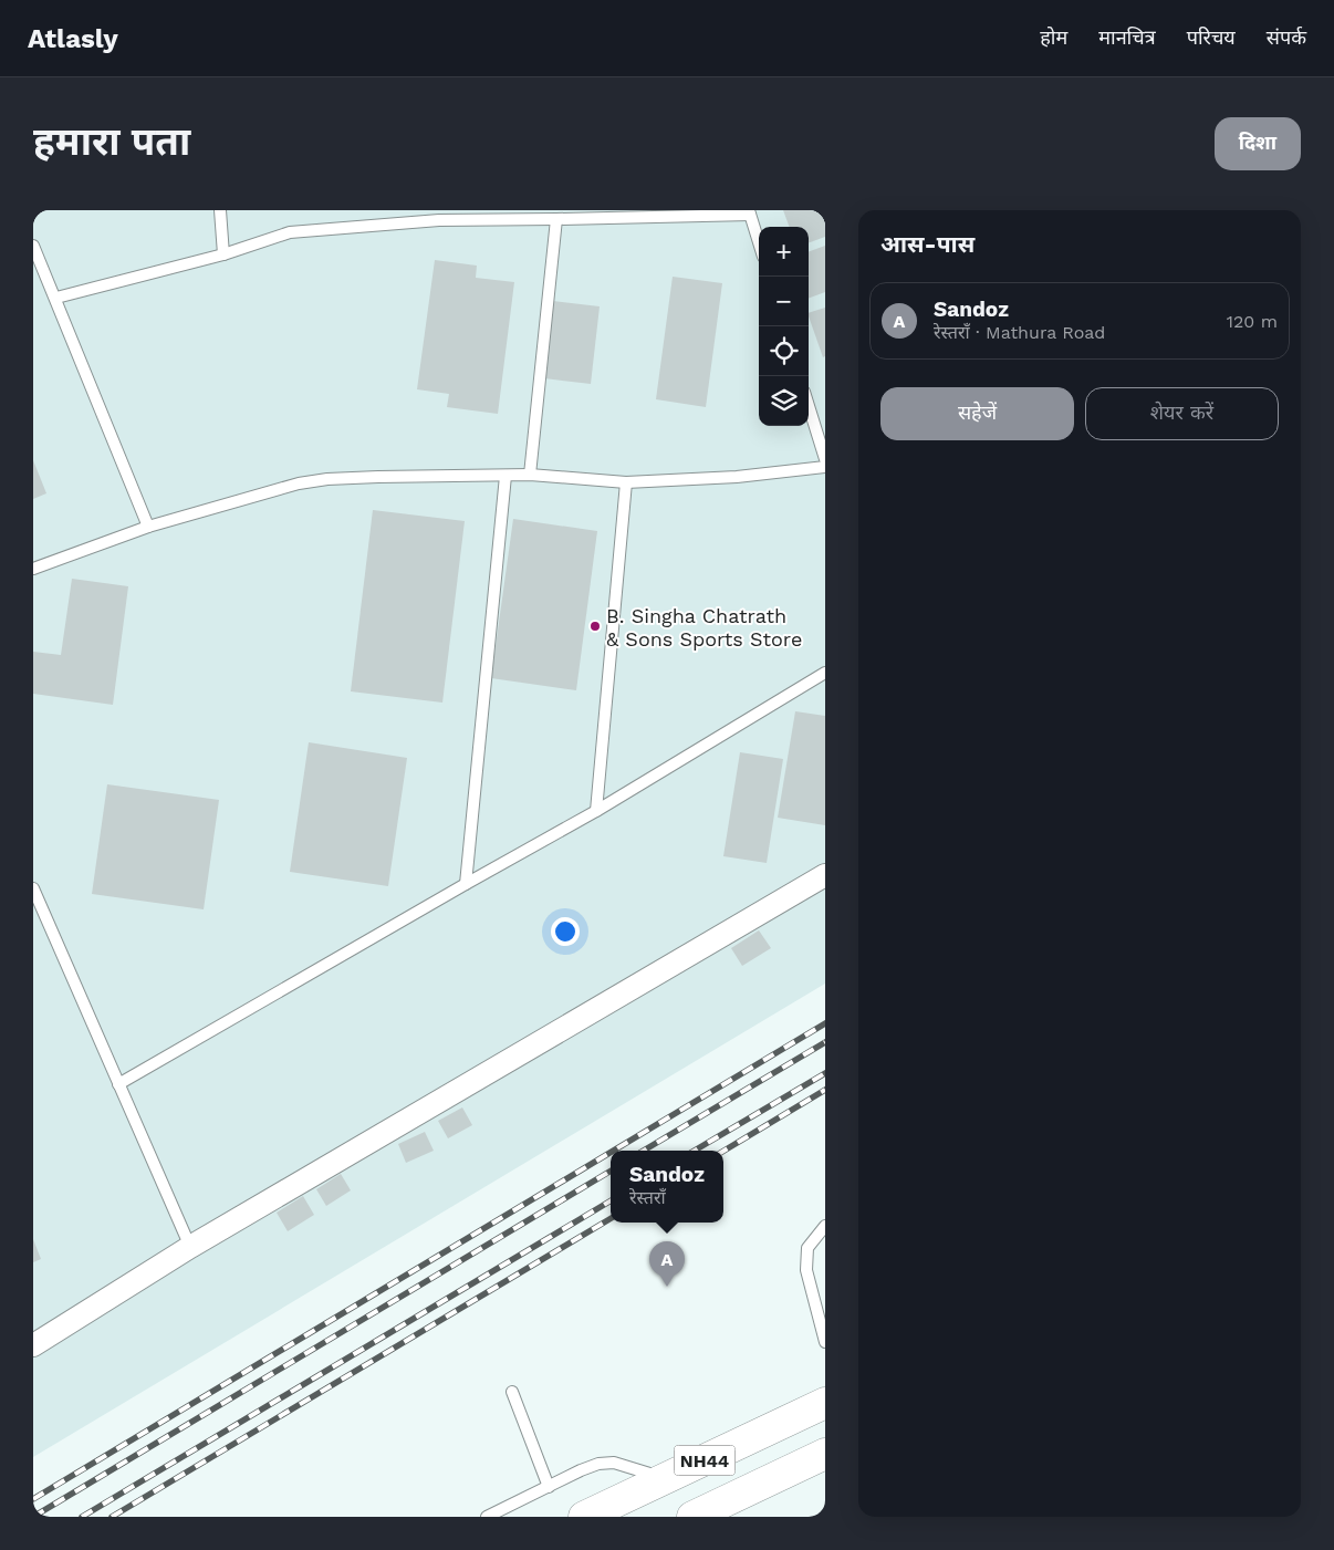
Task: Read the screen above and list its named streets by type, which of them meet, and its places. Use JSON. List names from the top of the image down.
{
  "streets": {
    "highway": ["NH44"]
  },
  "places": ["B. Singha Chatrath & Sons Sports Store"],
  "page": {
    "header": "Atlasly",
    "nav": [
      "होम",
      "मानचित्र",
      "परिचय",
      "संपर्क"
    ],
    "buttons": [
      "दिशा",
      ["सहेजें", "शेयर करें"]
    ],
    "title": "हमारा पता",
    "heading": "आस-पास",
    "map_buttons": ["+", "−"],
    "list": [
      {
        "mark": "A",
        "name": "Sandoz",
        "note": "रेस्तराँ · Mathura Road",
        "value": "120 m"
      }
    ],
    "popup": ["Sandoz", "रेस्तराँ"],
    "pins": "A"
  }
}
